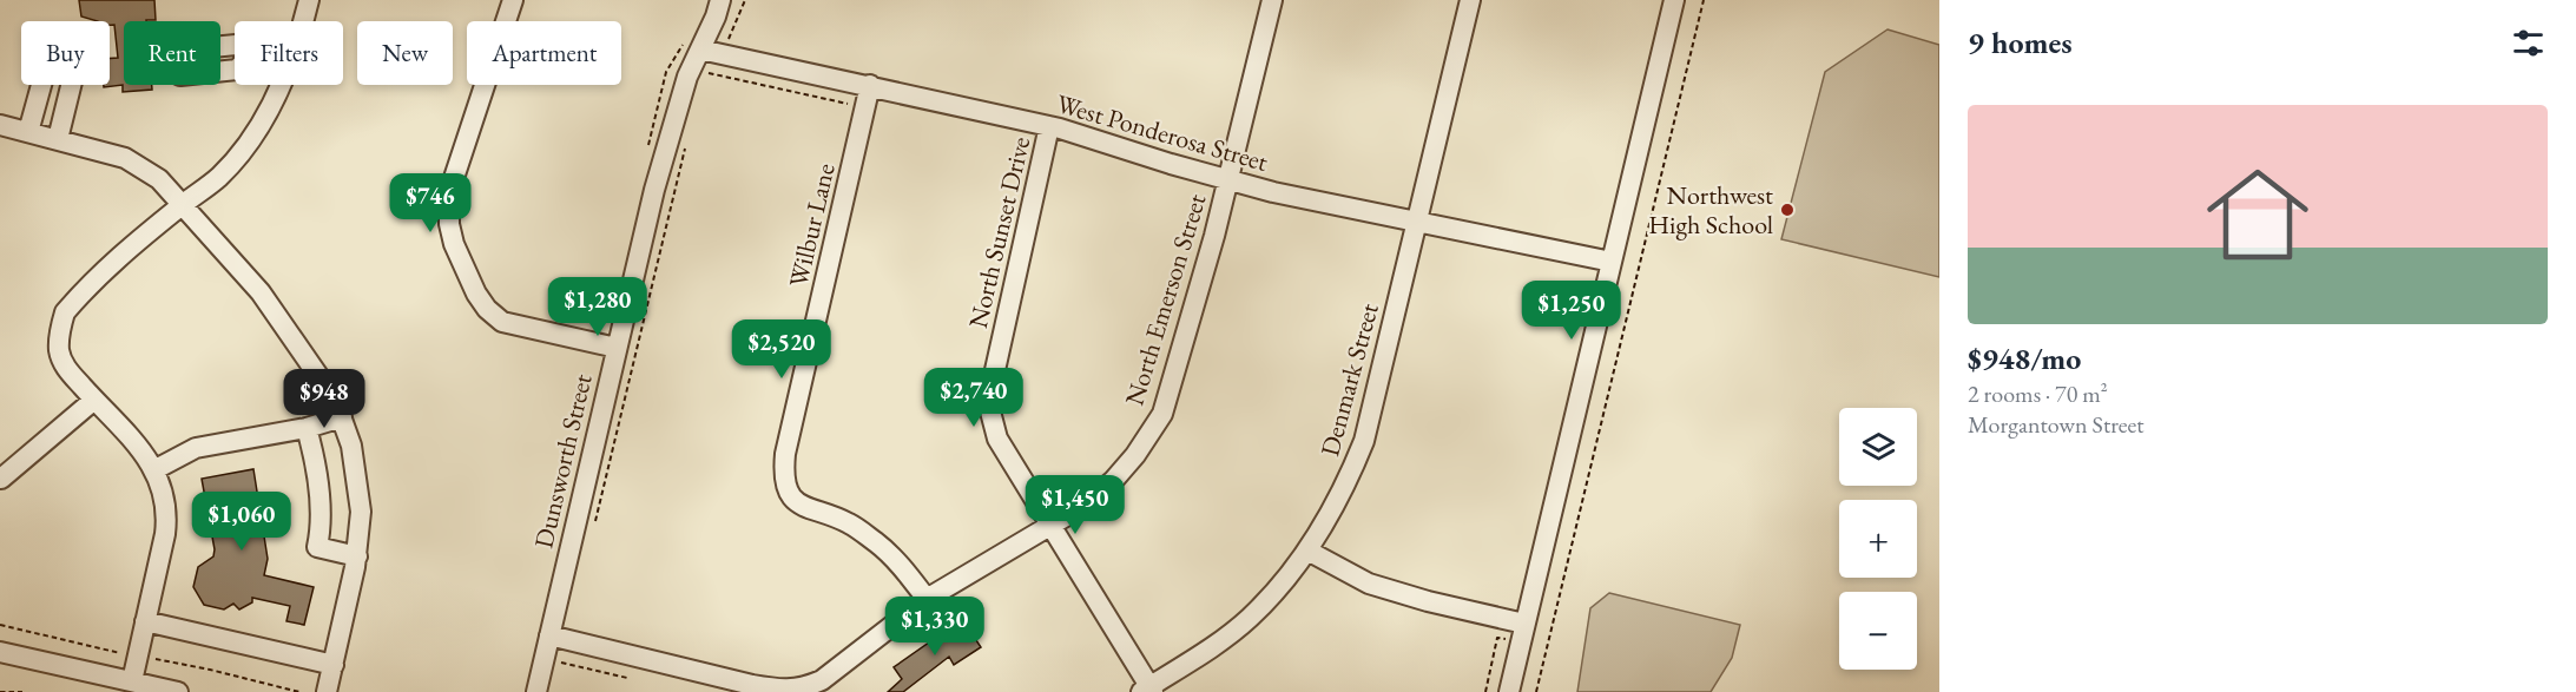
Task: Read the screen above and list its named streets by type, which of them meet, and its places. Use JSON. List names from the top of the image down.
{
  "streets": {
    "street": [
      "West Ponderosa Street",
      "Wilbur Lane",
      "North Sunset Drive",
      "North Emerson Street",
      "Denmark Street",
      "Dunsworth Street"
    ]
  },
  "crossings": [
    ["West Ponderosa Street", "Wilbur Lane"],
    ["West Ponderosa Street", "North Sunset Drive"],
    ["West Ponderosa Street", "North Emerson Street"],
    ["West Ponderosa Street", "Denmark Street"],
    ["West Ponderosa Street", "Dunsworth Street"],
    ["Wilbur Lane", "North Emerson Street"],
    ["North Sunset Drive", "North Emerson Street"],
    ["North Sunset Drive", "Denmark Street"],
    ["North Emerson Street", "Dunsworth Street"]
  ],
  "places": ["Northwest High School"],
  "page": {
    "heading": "9 homes",
    "chip": [
      "Buy",
      "Rent",
      "Filters",
      "New",
      "Apartment"
    ],
    "list": [
      {
        "name": "$948/mo",
        "note": "2 rooms · 70 m² · Morgantown Street"
      }
    ],
    "price": [
      "$746",
      "$1,280",
      "$1,250",
      "$2,520",
      "$2,740",
      "$948",
      "$1,450",
      "$1,060",
      "$1,330"
    ],
    "map_buttons": ["+", "−"]
  }
}
